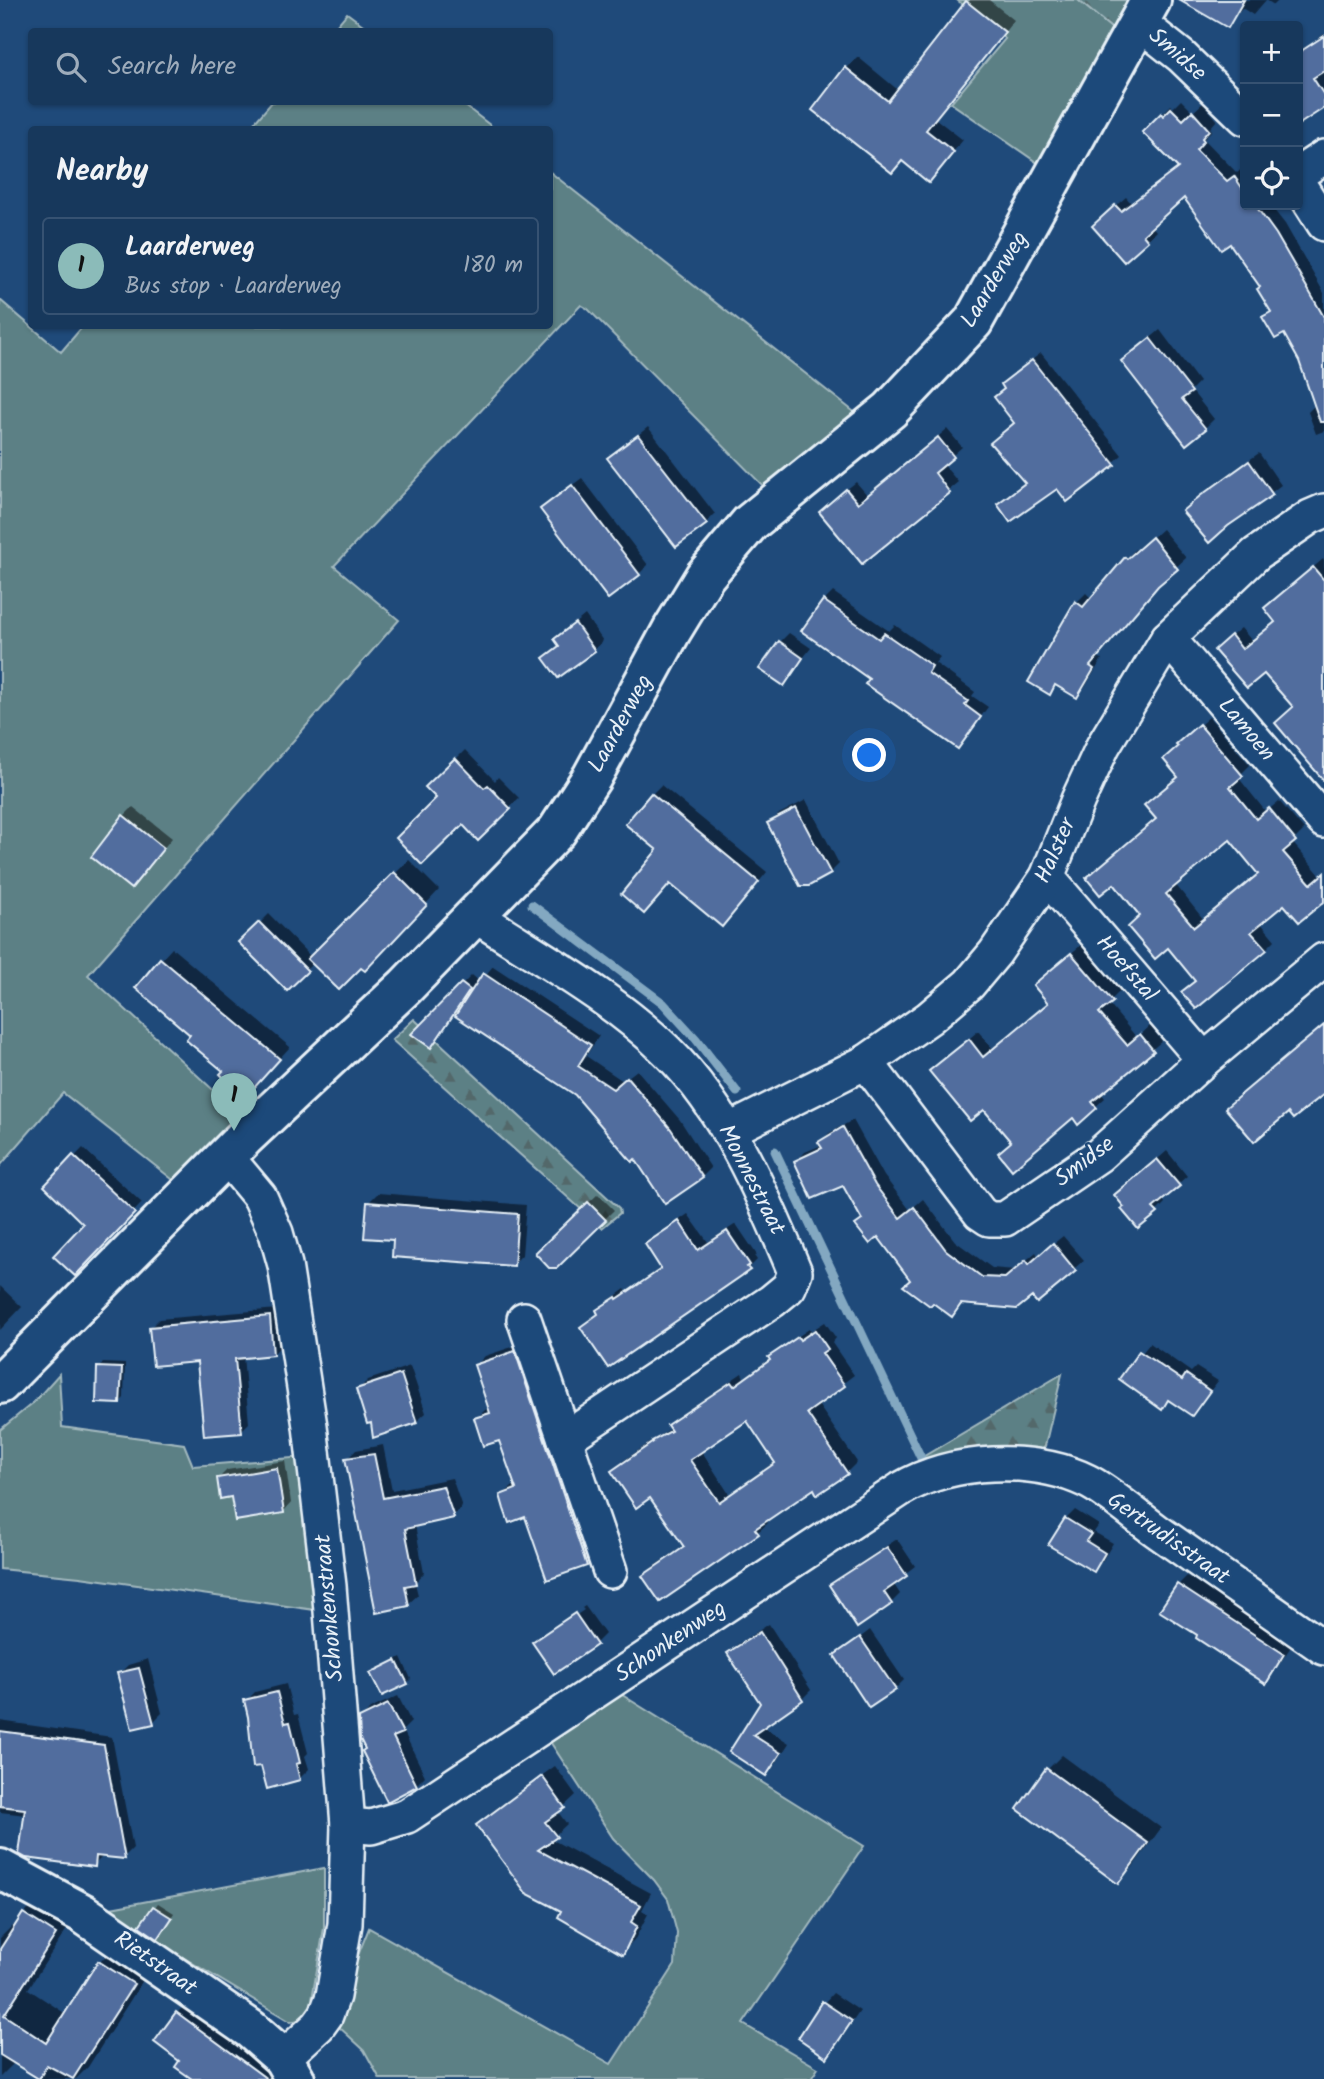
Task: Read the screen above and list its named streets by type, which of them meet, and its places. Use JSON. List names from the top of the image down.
{
  "streets": {
    "street": [
      "Smidse",
      "Laarderweg",
      "Lamoen",
      "Halster",
      "Hoefstal",
      "Monnestraat",
      "Gertrudisstraat",
      "Schonkenstraat",
      "Schonkenweg",
      "Rietstraat"
    ]
  },
  "crossings": [
    ["Smidse", "Laarderweg"],
    ["Smidse", "Halster"],
    ["Smidse", "Hoefstal"],
    ["Laarderweg", "Monnestraat"],
    ["Laarderweg", "Schonkenstraat"],
    ["Lamoen", "Halster"],
    ["Halster", "Hoefstal"],
    ["Halster", "Monnestraat"],
    ["Gertrudisstraat", "Schonkenweg"],
    ["Schonkenstraat", "Schonkenweg"],
    ["Schonkenstraat", "Rietstraat"]
  ],
  "page": {
    "map_buttons": ["+", "−"],
    "search": "Search here",
    "heading": "Nearby",
    "list": [
      {
        "mark": "1",
        "name": "Laarderweg",
        "note": "Bus stop · Laarderweg",
        "value": "180 m"
      }
    ],
    "pins": "1"
  }
}
